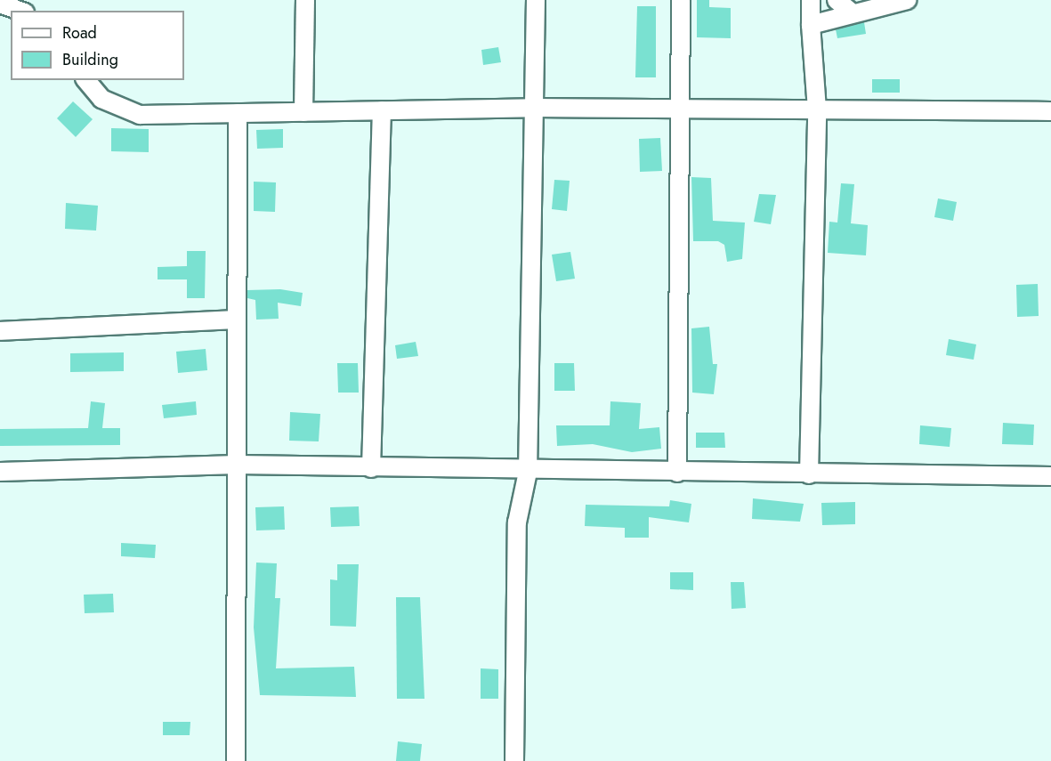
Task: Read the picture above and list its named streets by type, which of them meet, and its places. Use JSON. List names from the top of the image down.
{
  "legend": ["Road", "Building"]
}
